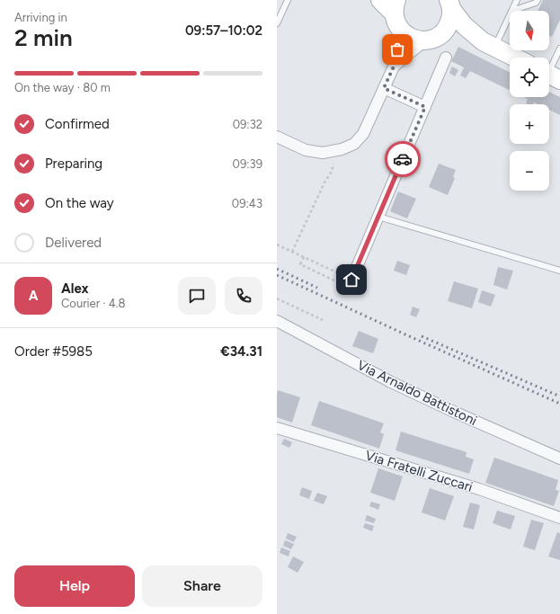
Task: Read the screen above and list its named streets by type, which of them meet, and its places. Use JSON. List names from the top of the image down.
{
  "streets": {
    "street": ["Via Arnaldo Battistoni", "Via Fratelli Zuccari"]
  },
  "north": "bottom",
  "page": {
    "heading": ["2 min", "Arriving in", "09:57–10:02"],
    "panel": [
      "Alex",
      "Courier · 4.8",
      "Order #5985",
      "€34.31"
    ],
    "map_buttons": ["+", "−"],
    "bar": "On the way · 80 m",
    "list": [
      ["Confirmed", "09:32"],
      ["Preparing", "09:39"],
      ["On the way", "09:43"],
      "Delivered"
    ],
    "round": "A",
    "buttons": ["Help", "Share"]
  }
}
